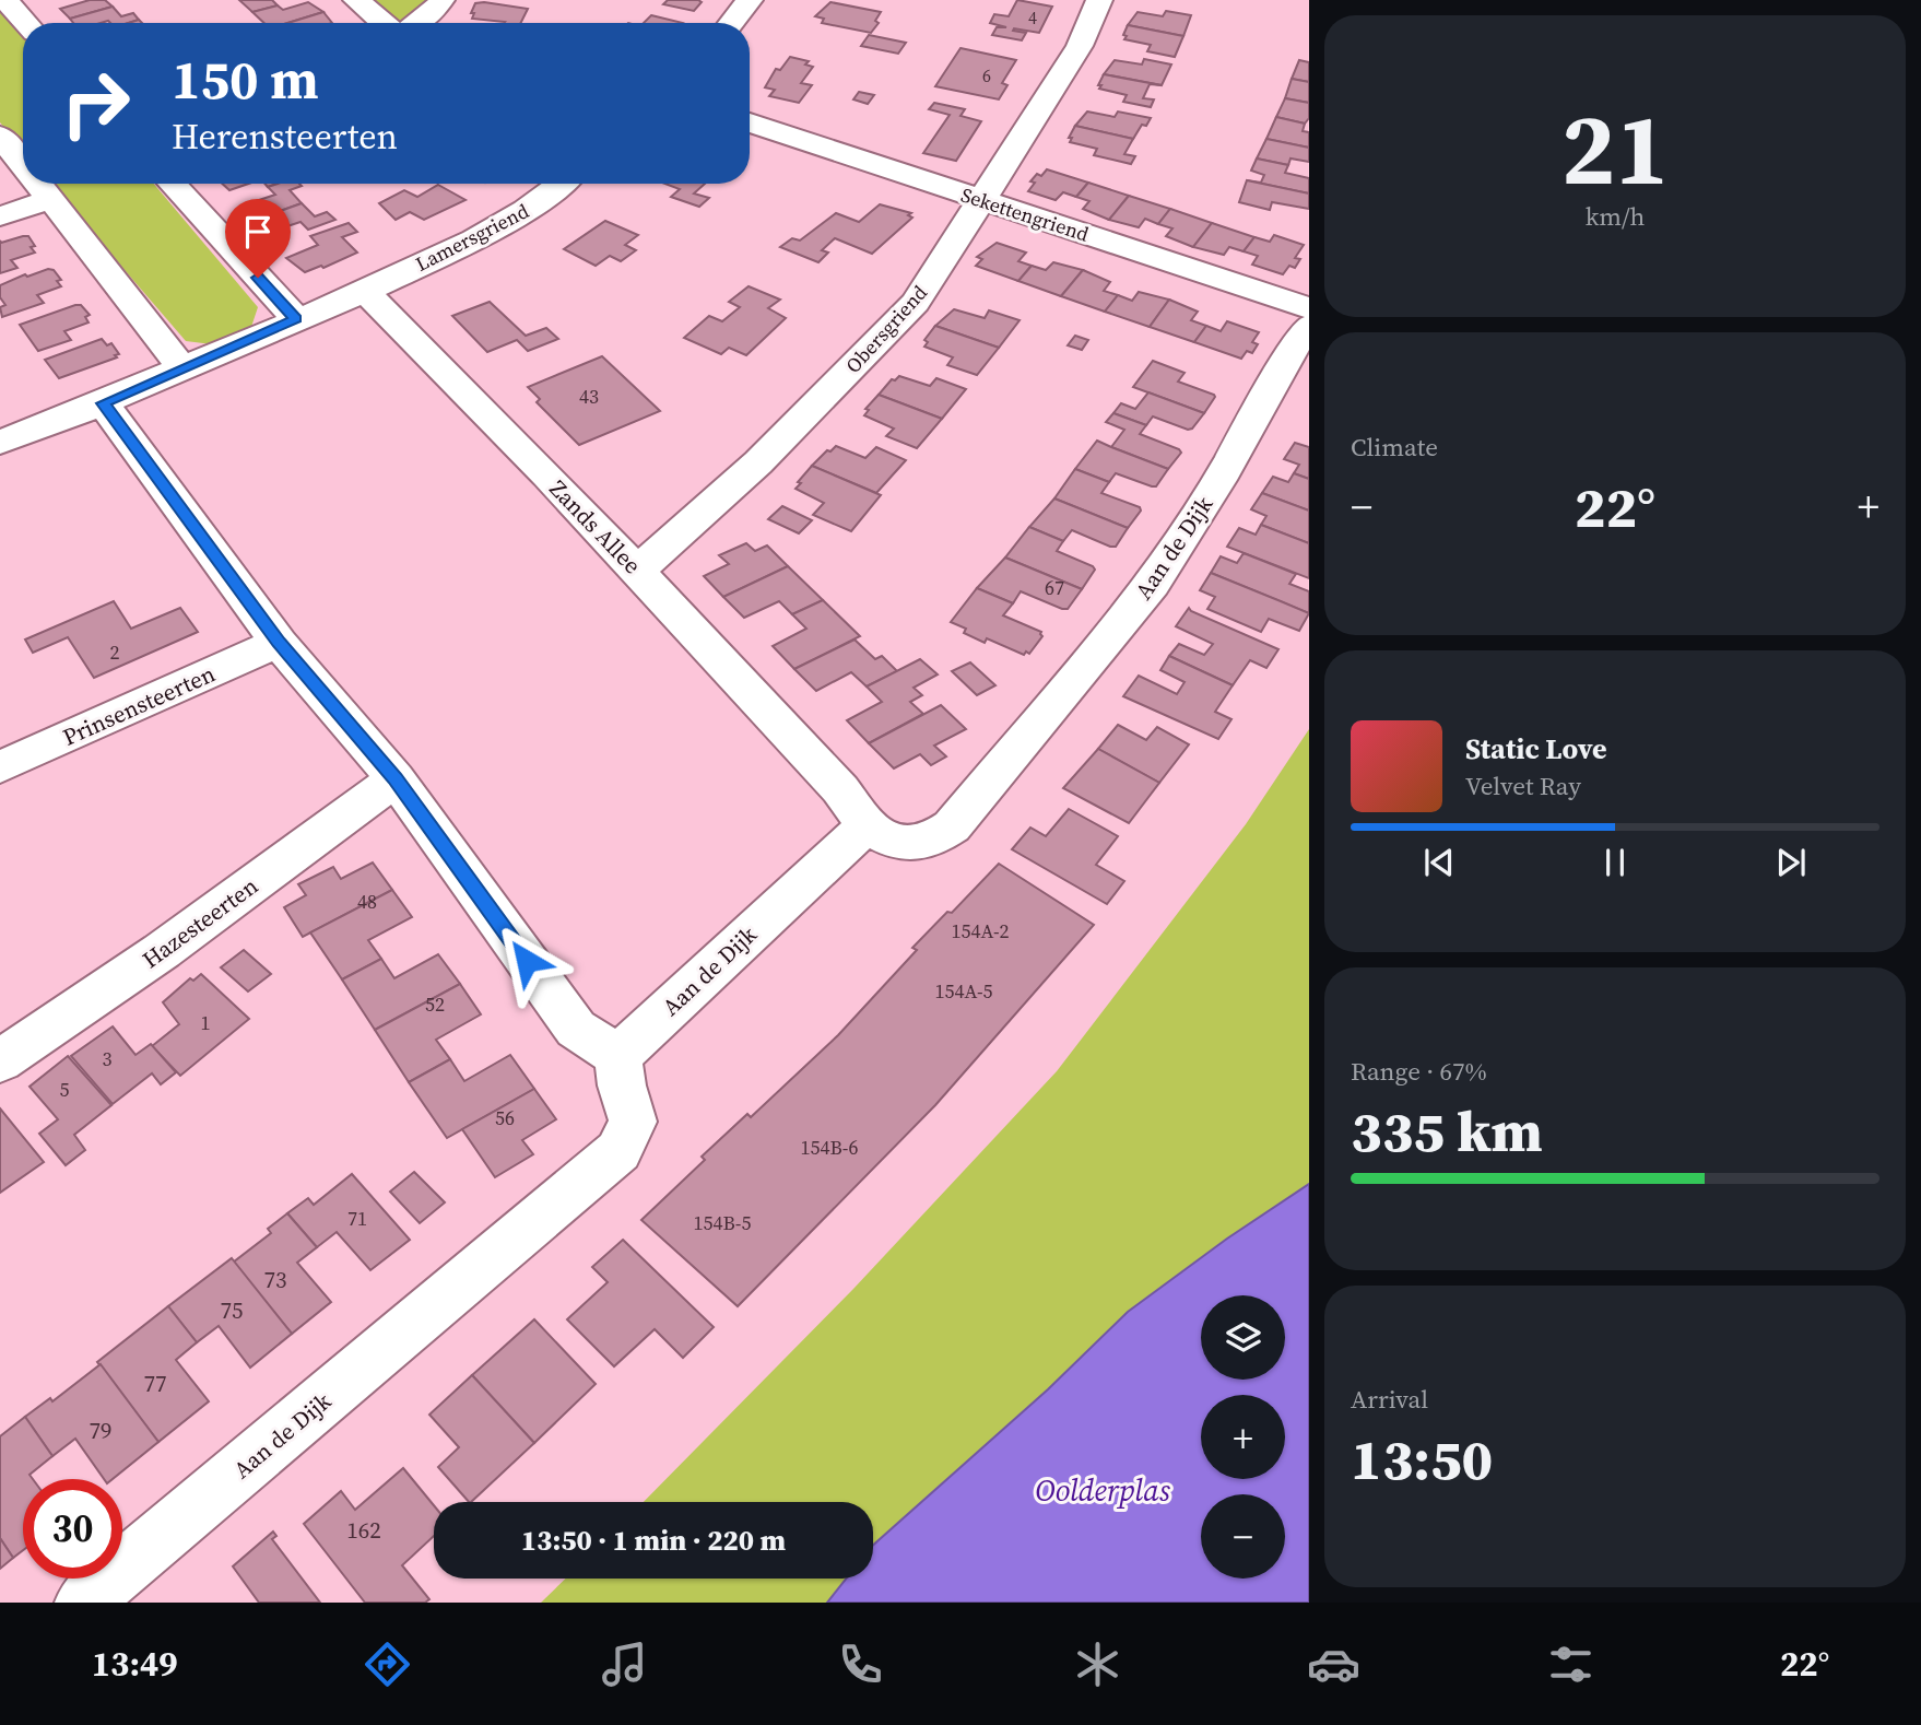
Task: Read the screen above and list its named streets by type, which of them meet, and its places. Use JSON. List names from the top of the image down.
{
  "streets": {
    "street": [
      "Sekettengriend",
      "Lamersgriend",
      "Obersgriend",
      "Zands Allee",
      "Aan de Dijk",
      "Prinsensteerten",
      "Hazesteerten"
    ]
  },
  "crossings": [
    ["Sekettengriend", "Obersgriend"],
    ["Lamersgriend", "Zands Allee"],
    ["Obersgriend", "Zands Allee"],
    ["Zands Allee", "Aan de Dijk"]
  ],
  "water": ["Oolderplas"],
  "house_numbers": [
    "4",
    "6",
    "43",
    "67",
    "2",
    "48",
    "154A-2",
    "154A-5",
    "52",
    "1",
    "3",
    "5",
    "56",
    "154B-6",
    "71",
    "154B-5",
    "73",
    "75",
    "77",
    "79",
    "162"
  ],
  "page": {
    "tile": [
      ["21", "km/h"],
      "Climate",
      ["Range · 67%", "335 km"],
      ["Arrival", "13:50"]
    ],
    "turn": ["150 m", "Herensteerten"],
    "heat": ["−", "22°", "+"],
    "song": ["Static Love", "Velvet Ray"],
    "map_buttons": ["+", "−"],
    "limit": "30",
    "trip": "13:50 · 1 min · 220 m",
    "tabs": ["13:49", "22°"]
  }
}
